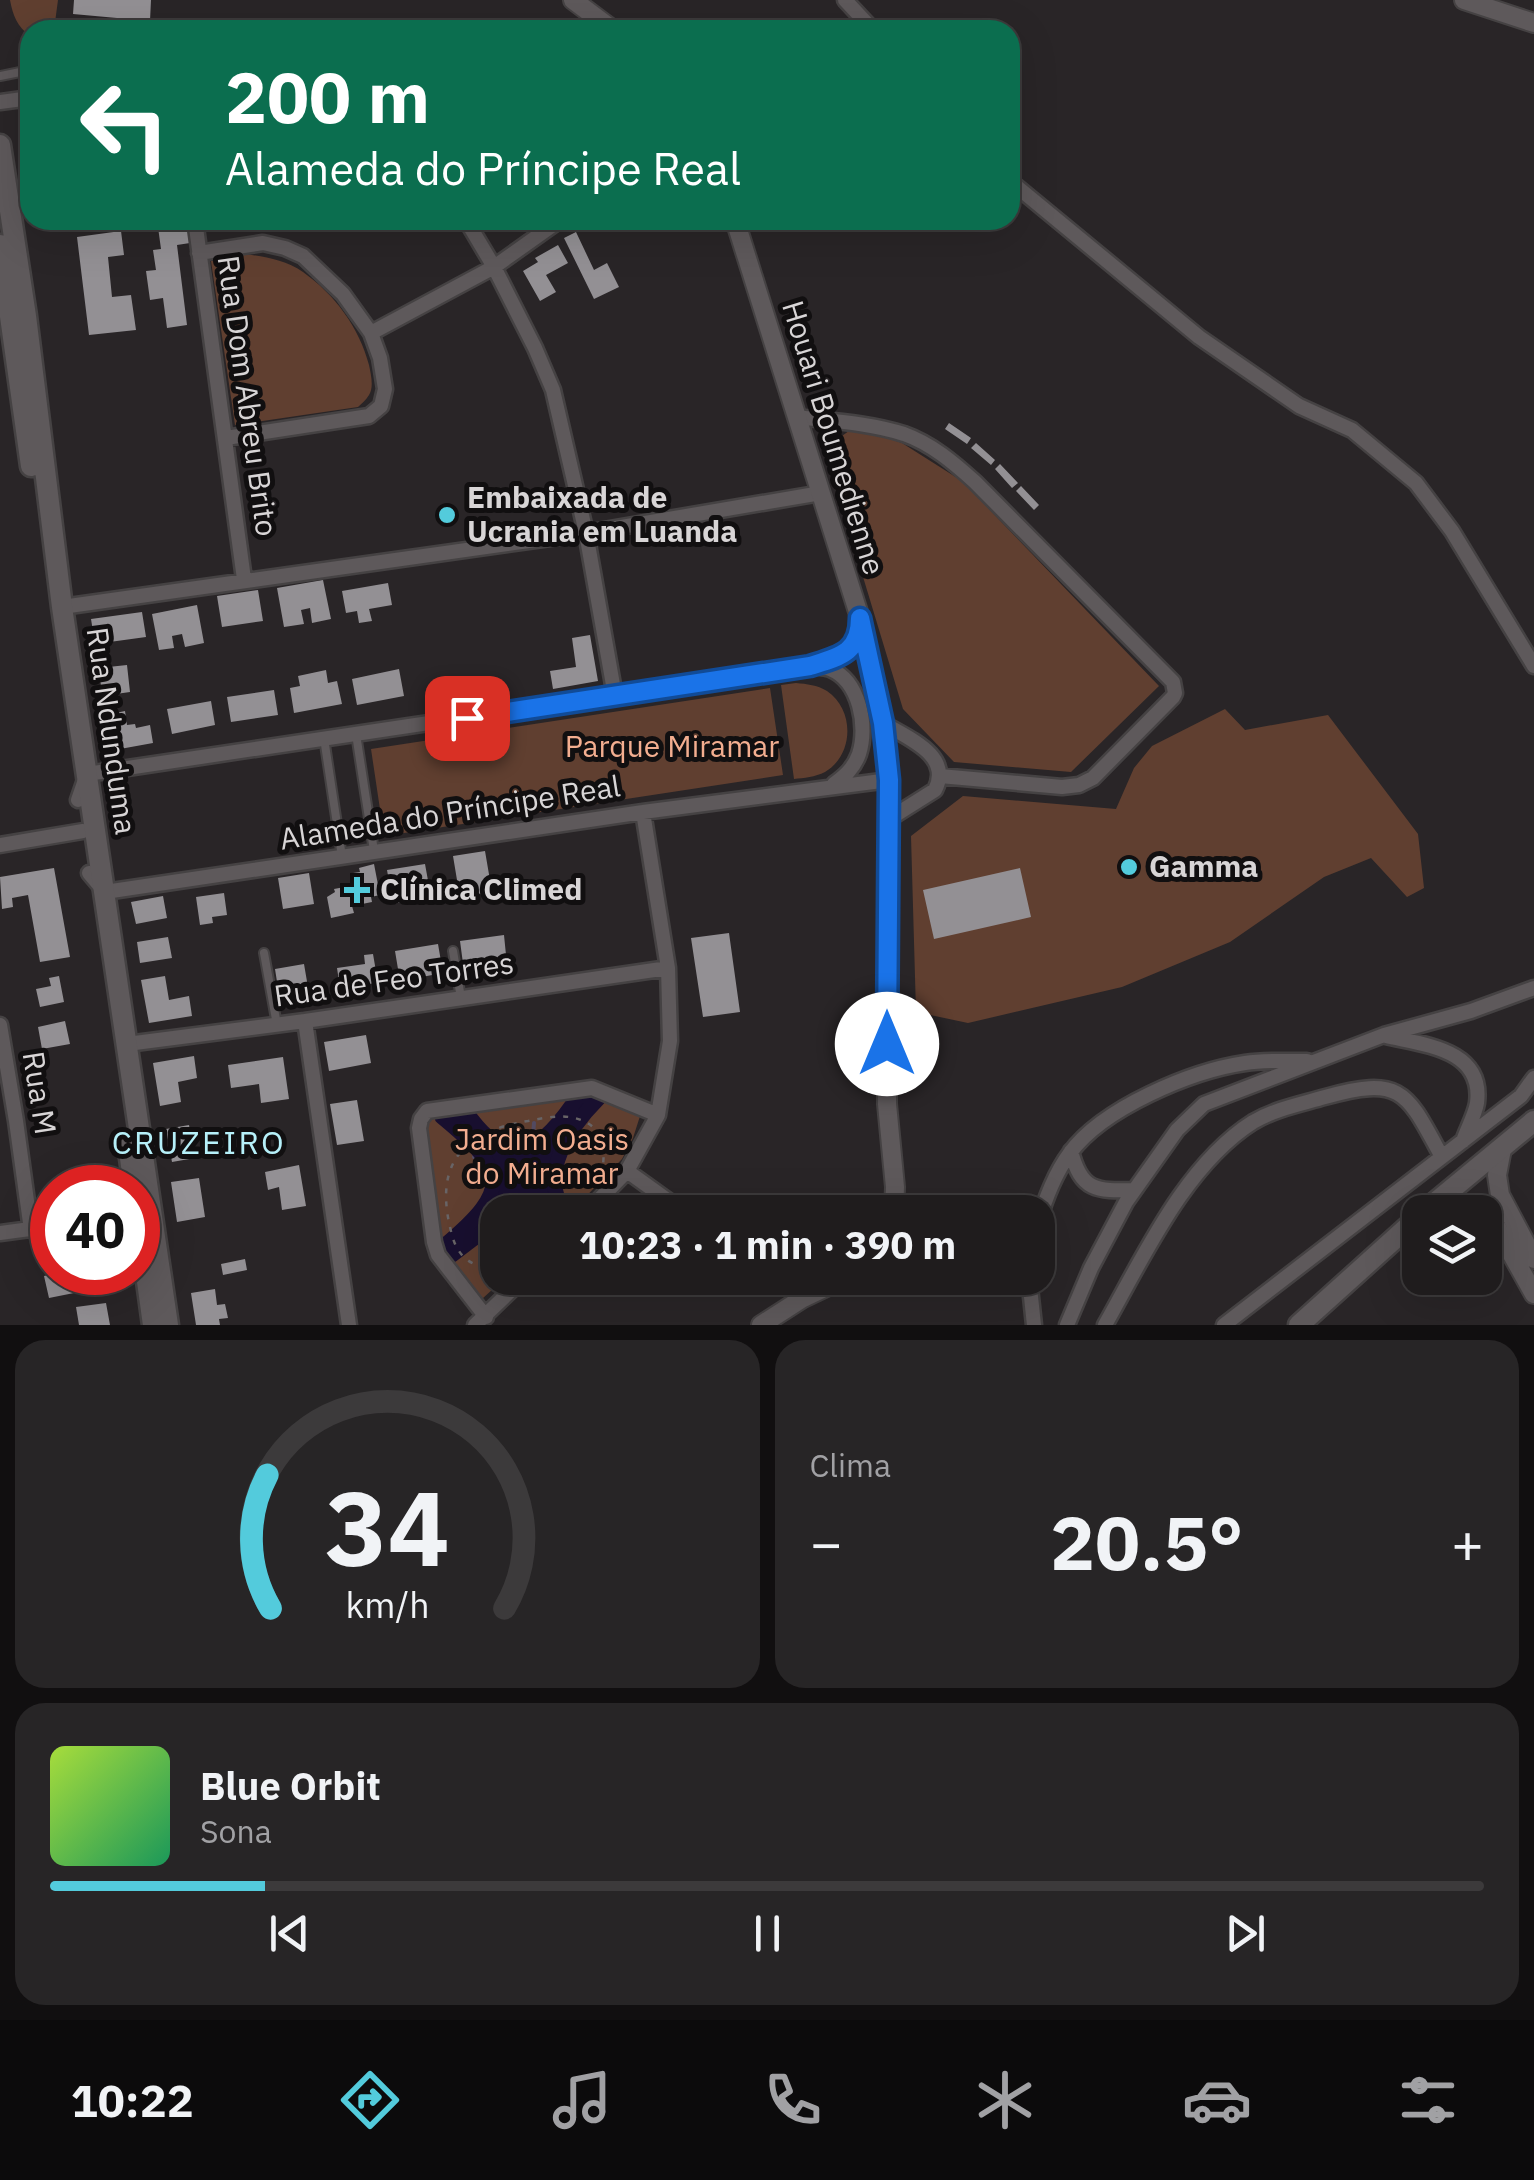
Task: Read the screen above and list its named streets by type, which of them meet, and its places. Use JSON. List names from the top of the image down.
{
  "streets": {
    "main road": ["Rua Ndunduma"],
    "street": [
      "Rua Dom Abreu Brito",
      "Houari Boumedienne",
      "Alameda do Príncipe Real",
      "Rua de Feo Torres",
      "Rua M"
    ]
  },
  "crossings": [
    ["Houari Boumedienne", "Alameda do Príncipe Real"],
    ["Rua Ndunduma", "Alameda do Príncipe Real"],
    ["Rua Ndunduma", "Rua de Feo Torres"]
  ],
  "districts": ["CRUZEIRO"],
  "parks": ["Parque Miramar", "Jardim Oasis do Miramar"],
  "places": {
    "other": ["Embaixada de Ucrania em Luanda", "Gamma"],
    "health": ["Clínica Climed"]
  },
  "page": {
    "turn": ["200 m", "Alameda do Príncipe Real"],
    "limit": "40",
    "trip": "10:23 · 1 min · 390 m",
    "tile": "Clima",
    "heat": ["−", "20.5°", "+"],
    "song": ["Blue Orbit", "Sona"],
    "tabs": "10:22",
    "gauge": ["34", "km/h"]
  }
}
